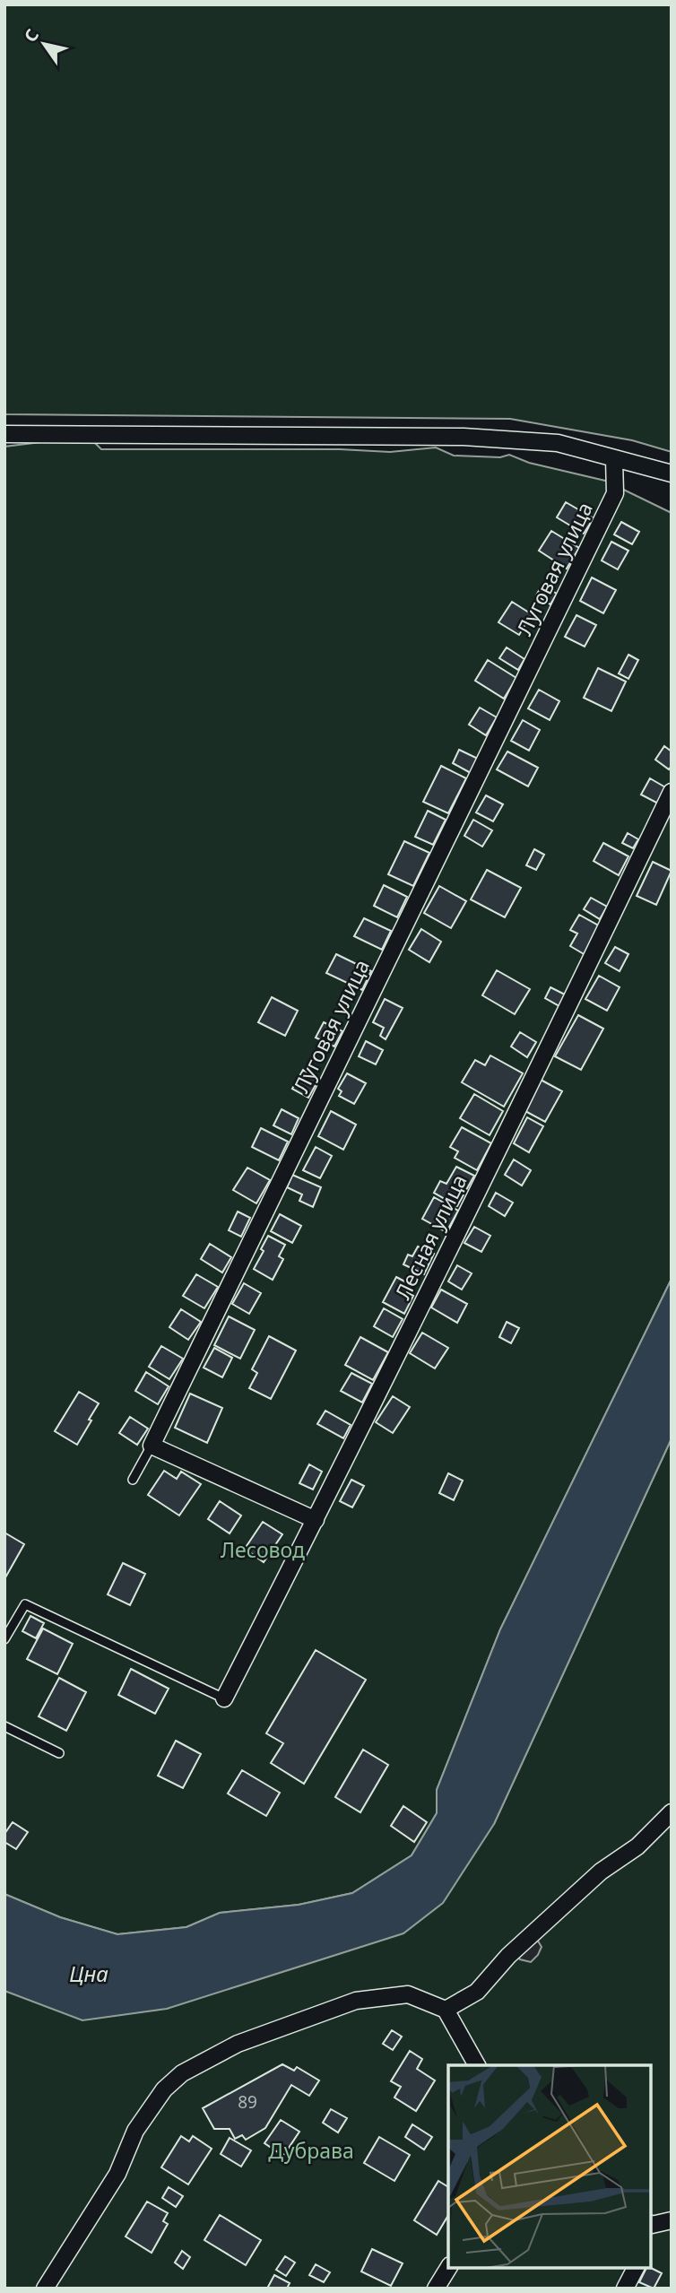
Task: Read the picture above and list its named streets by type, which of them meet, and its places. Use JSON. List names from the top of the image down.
{
  "streets": {
    "street": ["Луговая улица", "Лесная улица"]
  },
  "water": ["Цна"],
  "parks": ["Лесовод", "Дубрава"],
  "house_numbers": ["89"],
  "north": "top left"
}
